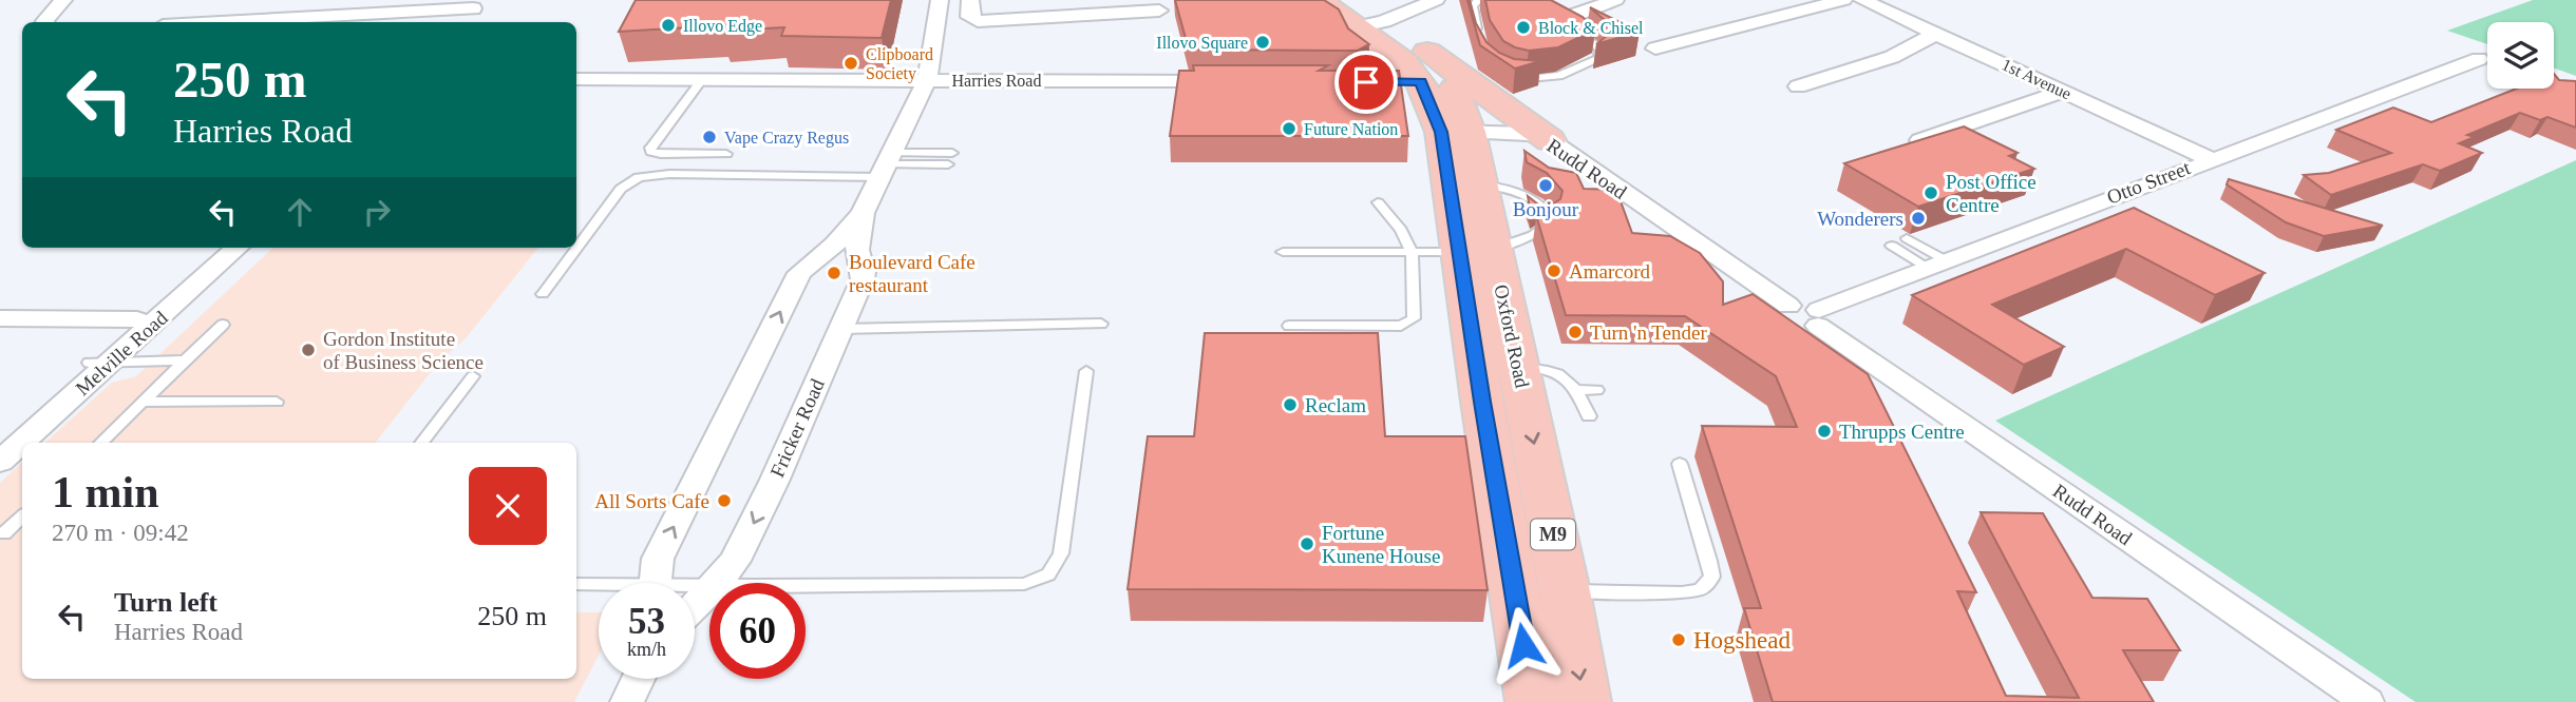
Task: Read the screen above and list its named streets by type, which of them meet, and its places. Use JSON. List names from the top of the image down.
{
  "streets": {
    "main road": ["Oxford Road", "M9"],
    "street": [
      "1st Avenue",
      "Harries Road",
      "Rudd Road",
      "Otto Street",
      "Melville Road",
      "Fricker Road"
    ]
  },
  "crossings": [
    ["1st Avenue", "Otto Street"],
    ["Harries Road", "Fricker Road"],
    ["Rudd Road", "Otto Street"],
    ["Rudd Road", "Oxford Road"],
    ["Oxford Road", "M9"]
  ],
  "places": [
    "Illovo Edge",
    "Block & Chisel",
    "Illovo Square",
    "Clipboard Society",
    "Future Nation",
    "Vape Crazy Regus",
    "Bonjour",
    "Post Office Centre",
    "Wonderers",
    "Amarcord",
    "Boulevard Cafe restaurant",
    "Turn 'n Tender",
    "Gordon Institute of Business Science",
    "Reclam",
    "Thrupps Centre",
    "All Sorts Cafe",
    "Fortune Kunene House",
    "Hogshead"
  ],
  "page": {
    "turn": ["250 m", "Harries Road"],
    "heading": ["1 min", "270 m · 09:42"],
    "list": [
      {
        "name": "Turn left",
        "note": "Harries Road",
        "value": "250 m"
      }
    ],
    "speed": "53 km/h",
    "limit": "60"
  }
}
